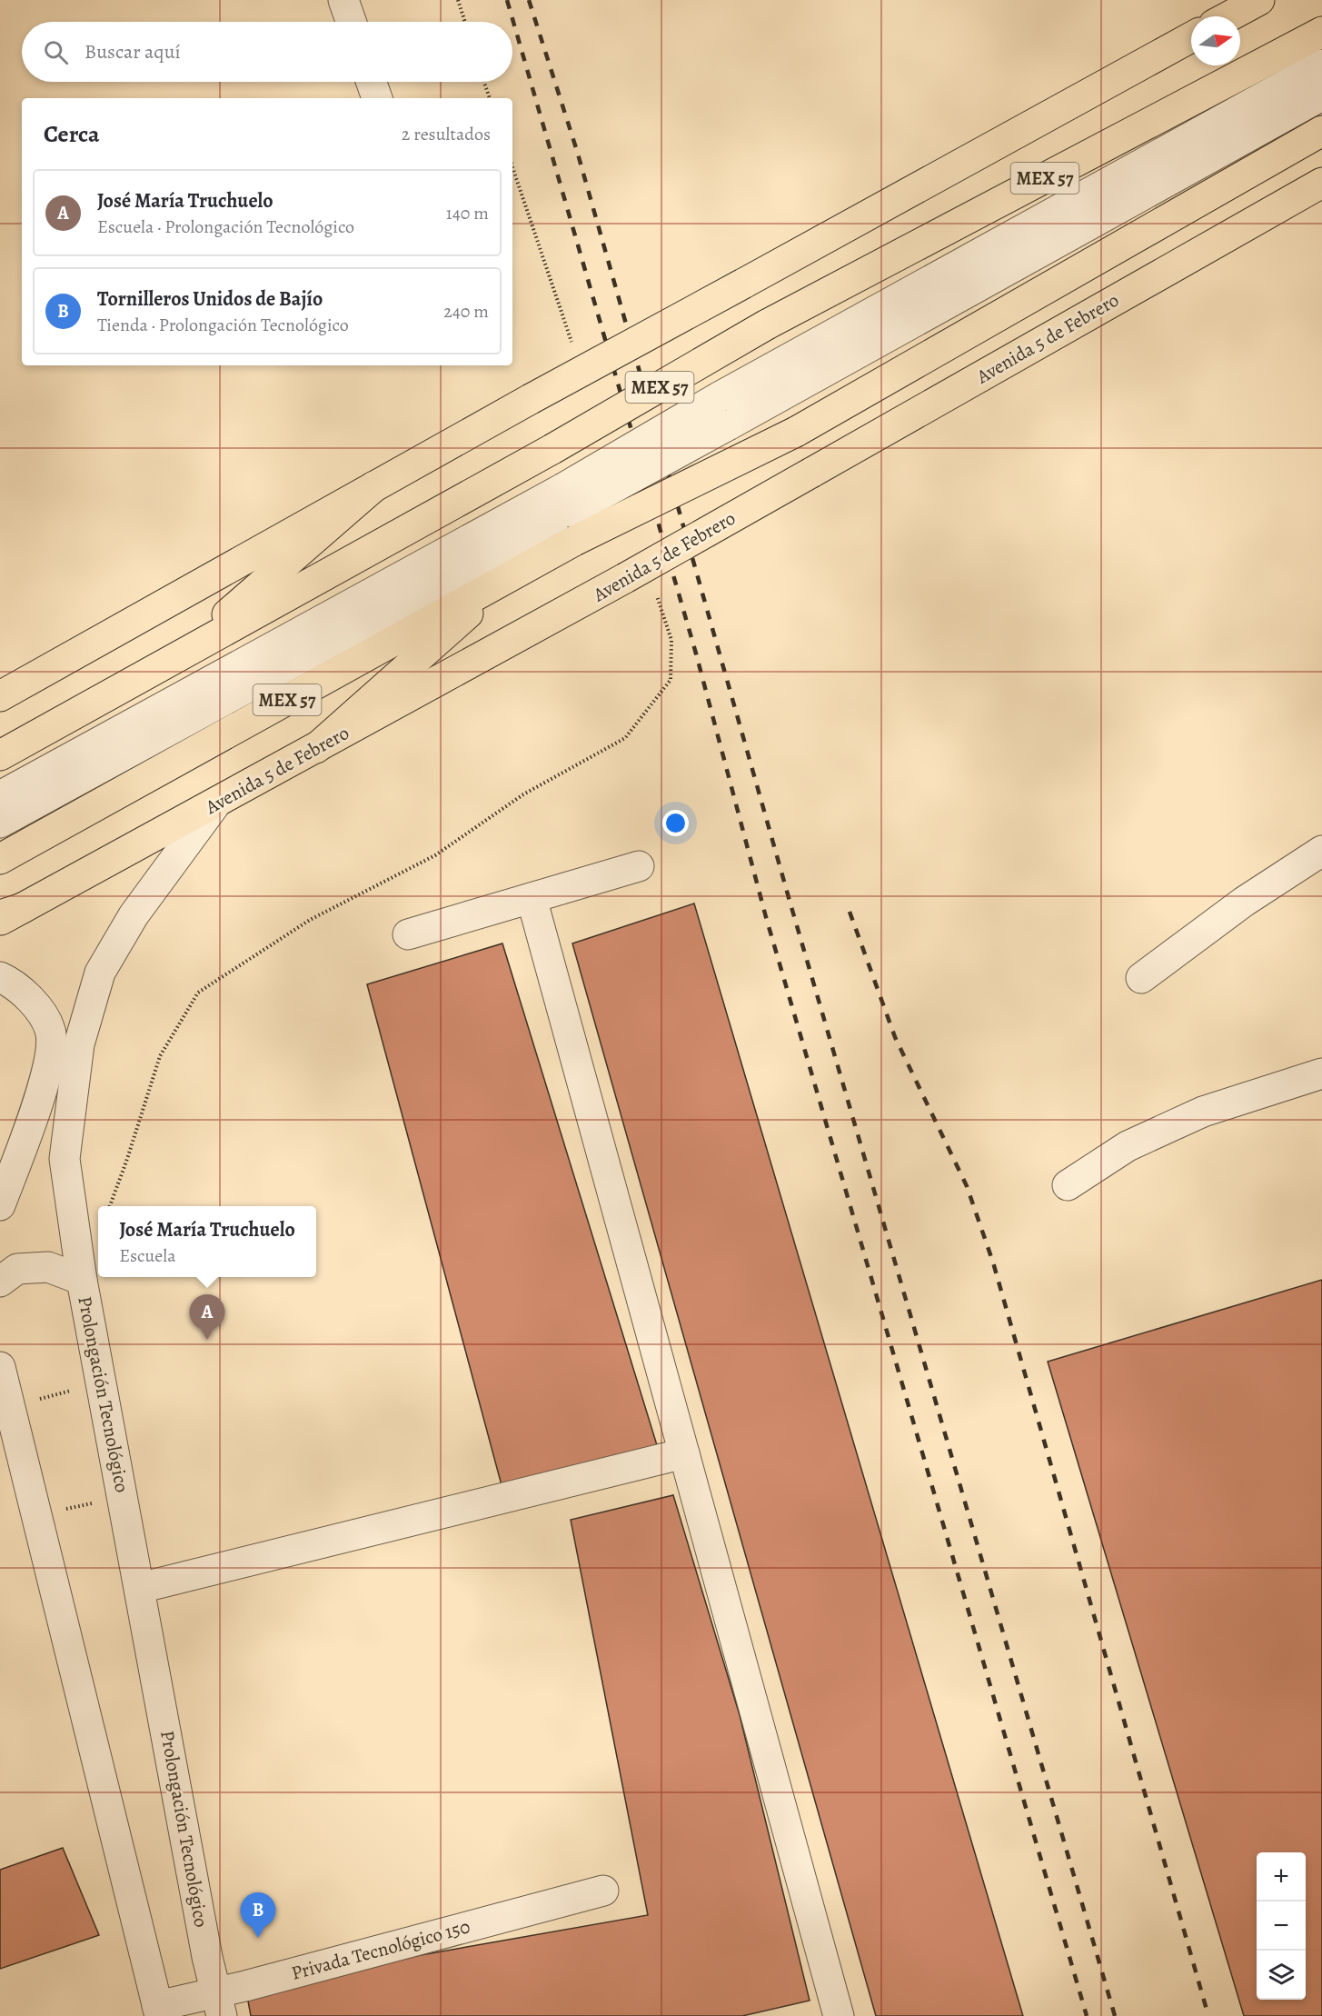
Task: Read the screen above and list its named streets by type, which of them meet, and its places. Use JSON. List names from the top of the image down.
{
  "streets": {
    "main road": ["MEX 57", "Avenida 5 de Febrero"],
    "street": ["Prolongación Tecnológico", "Privada Tecnológico 150"]
  },
  "crossings": [
    ["Avenida 5 de Febrero", "Prolongación Tecnológico"],
    ["Prolongación Tecnológico", "Privada Tecnológico 150"]
  ],
  "north": "right",
  "page": {
    "search": "Buscar aquí",
    "heading": ["Cerca", "2 resultados"],
    "list": [
      {
        "mark": "A",
        "name": "José María Truchuelo",
        "note": "Escuela · Prolongación Tecnológico",
        "value": "140 m"
      },
      {
        "mark": "B",
        "name": "Tornilleros Unidos de Bajío",
        "note": "Tienda · Prolongación Tecnológico",
        "value": "240 m"
      }
    ],
    "popup": ["José María Truchuelo", "Escuela"],
    "pins": ["A", "B"],
    "map_buttons": ["+", "−"]
  }
}
